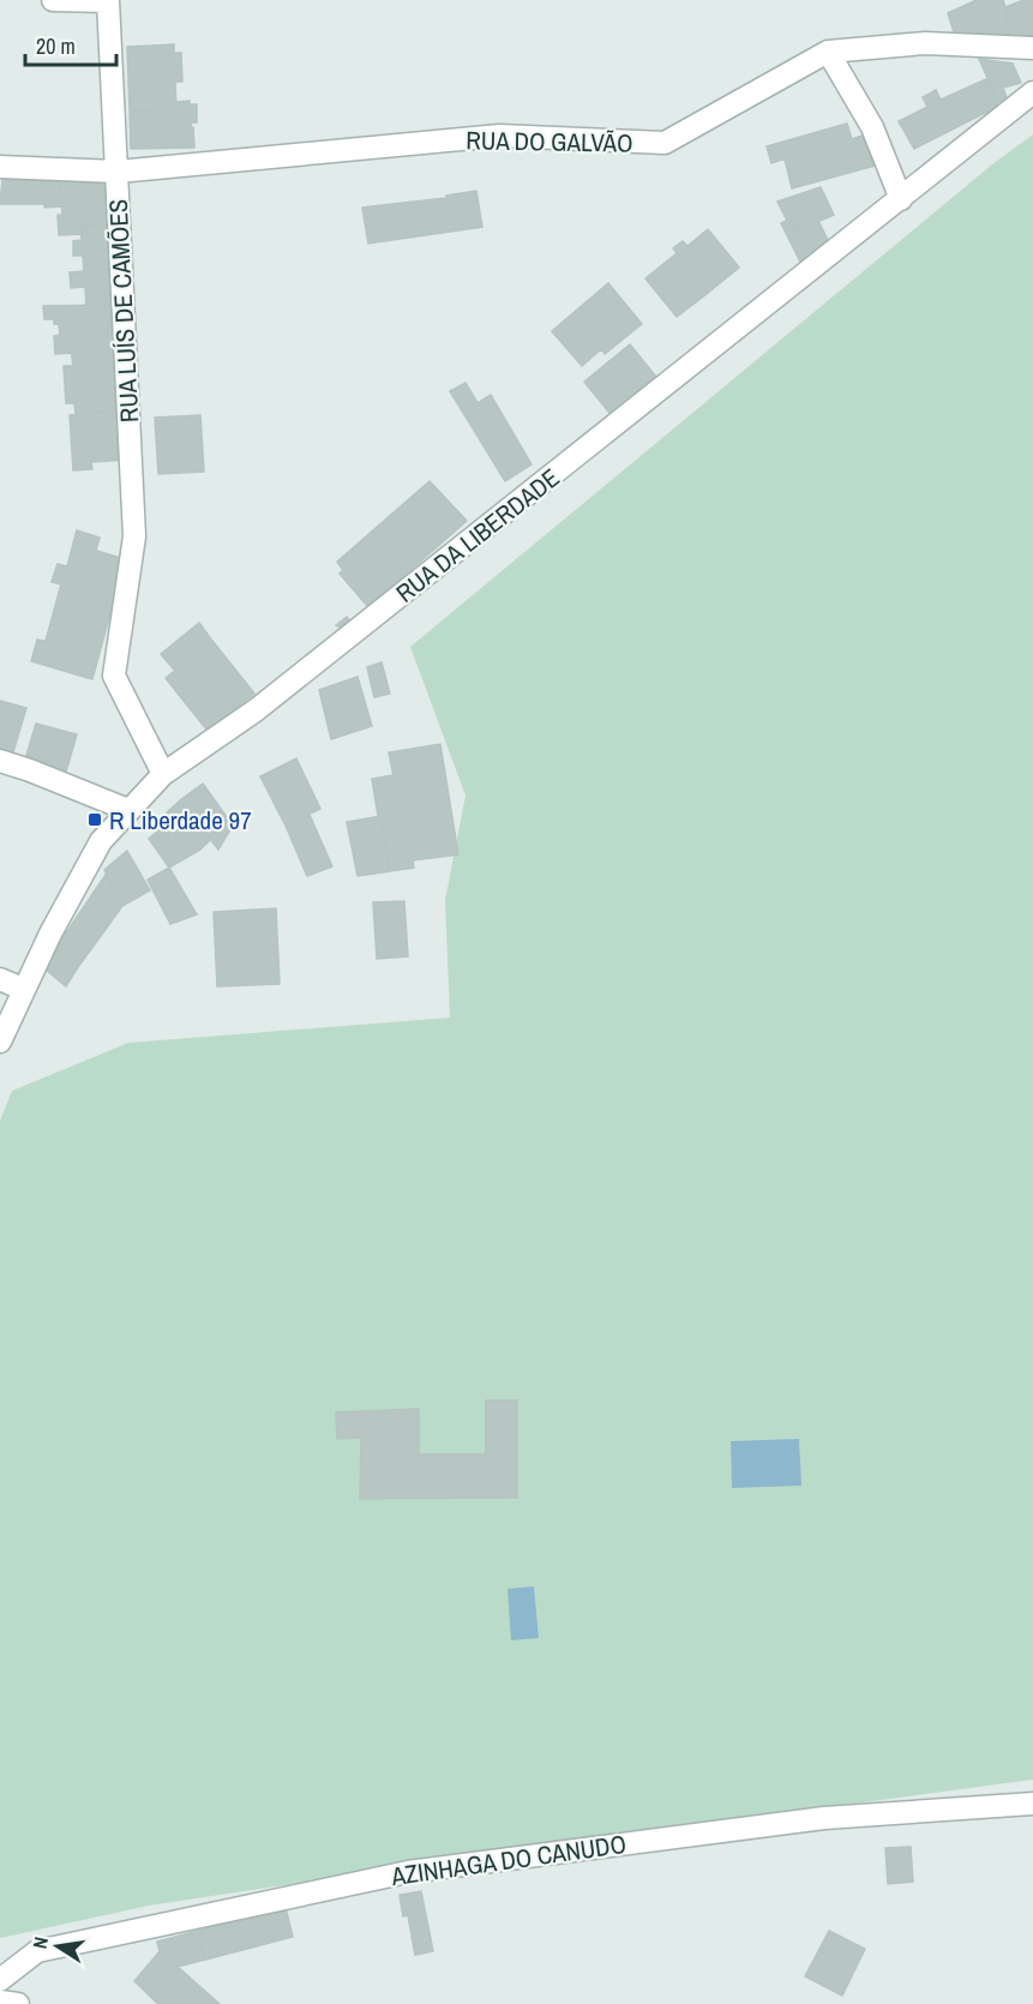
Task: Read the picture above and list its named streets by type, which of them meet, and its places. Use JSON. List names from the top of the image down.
{
  "streets": {
    "street": [
      "RUA DO GALVÃO",
      "RUA LUÍS DE CAMÕES",
      "RUA DA LIBERDADE",
      "AZINHAGA DO CANUDO"
    ]
  },
  "crossings": [
    ["RUA DO GALVÃO", "RUA LUÍS DE CAMÕES"],
    ["RUA LUÍS DE CAMÕES", "RUA DA LIBERDADE"]
  ],
  "places": {
    "transit": ["R Liberdade 97"]
  },
  "scale_bar": "20 m",
  "north": "left"
}
